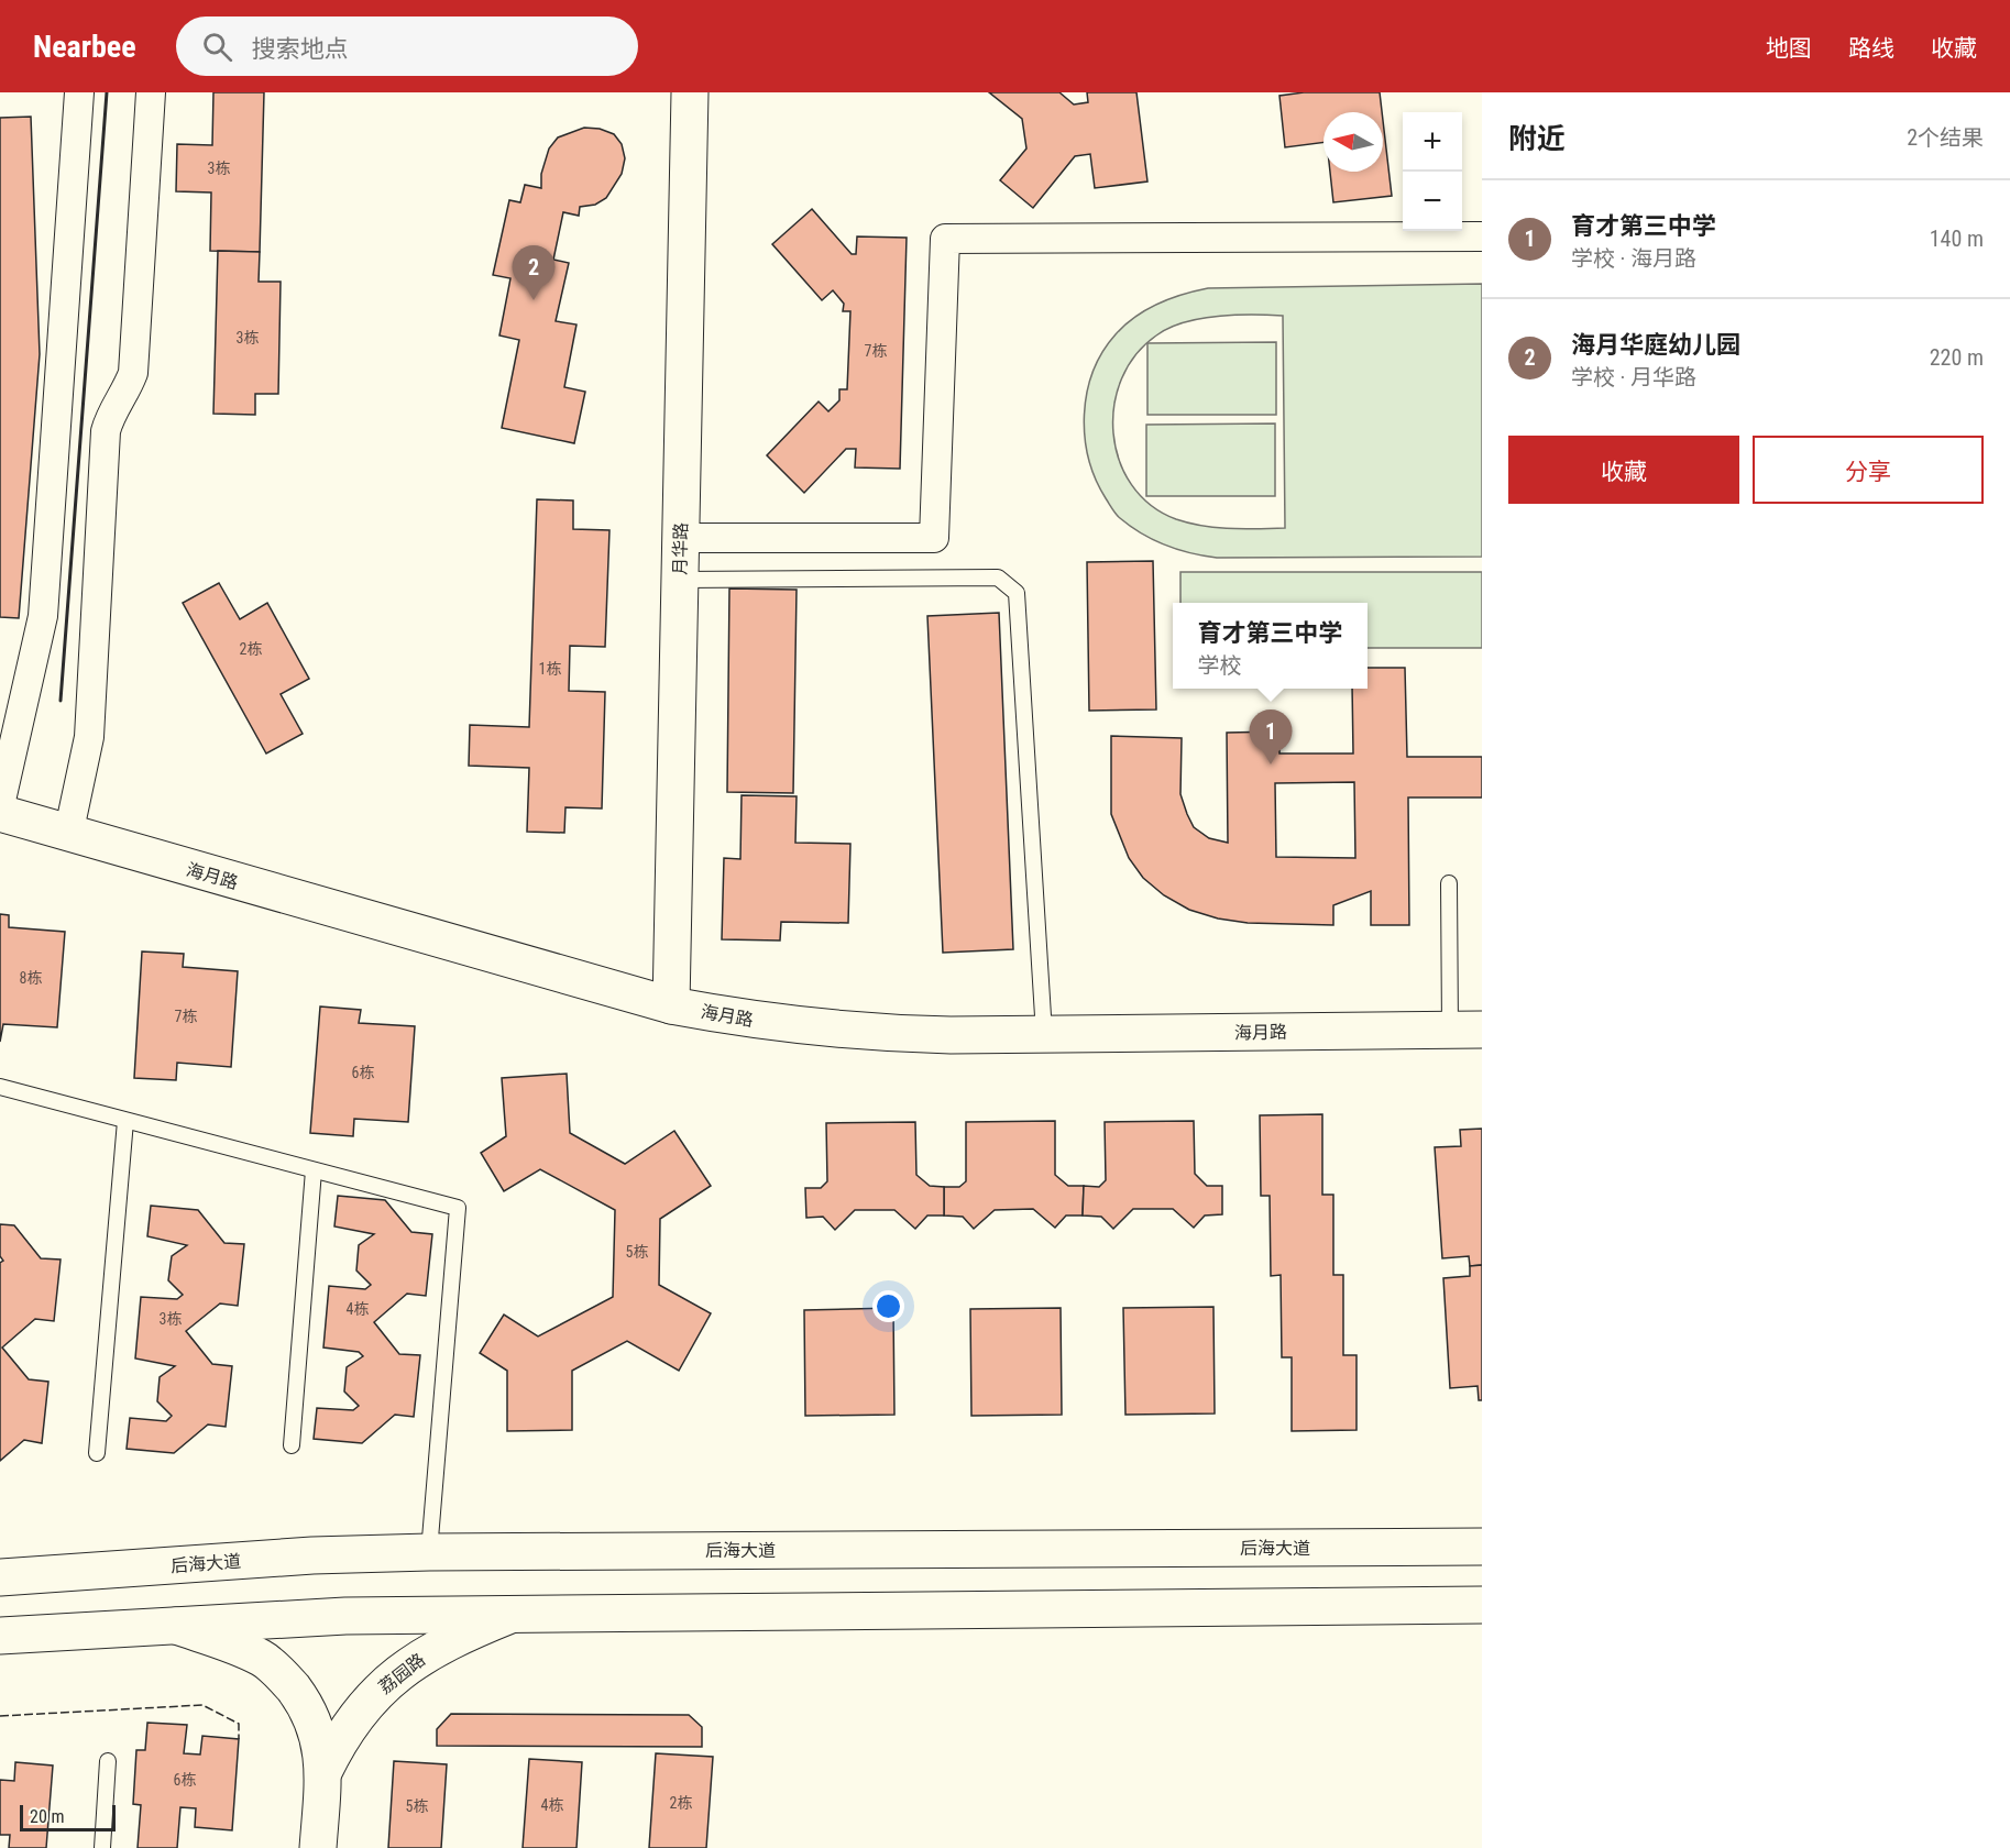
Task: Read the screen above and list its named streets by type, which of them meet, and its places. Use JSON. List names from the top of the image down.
{
  "streets": {
    "street": [
      "月华路",
      "海月路",
      "后海大道",
      "荔园路"
    ]
  },
  "crossings": [
    ["月华路", "海月路"]
  ],
  "house_numbers": [
    "3栋",
    "3栋",
    "7栋",
    "2栋",
    "1栋",
    "8栋",
    "7栋",
    "6栋",
    "5栋",
    "4栋",
    "3栋",
    "6栋",
    "2栋",
    "4栋",
    "5栋"
  ],
  "scale_bar": "20 m",
  "north": "left",
  "page": {
    "header": "Nearbee",
    "search": "搜索地点",
    "nav": ["地图", "路线", "收藏"],
    "heading": ["附近", "2个结果"],
    "map_buttons": ["+", "−"],
    "list": [
      {
        "mark": "1",
        "name": "育才第三中学",
        "note": "学校 · 海月路",
        "value": "140 m"
      },
      {
        "mark": "2",
        "name": "海月华庭幼儿园",
        "note": "学校 · 月华路",
        "value": "220 m"
      }
    ],
    "pins": ["2", "1"],
    "buttons": ["收藏", "分享"],
    "popup": ["育才第三中学", "学校"],
    "scale": "20 m"
  }
}
